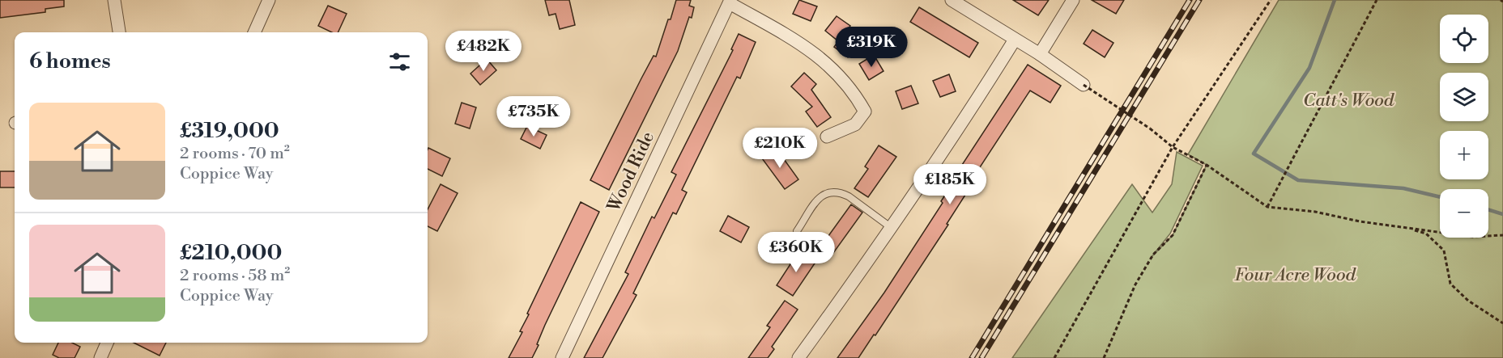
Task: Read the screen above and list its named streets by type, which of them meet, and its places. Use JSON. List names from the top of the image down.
{
  "streets": {
    "street": ["Wood Ride"]
  },
  "parks": ["Catt's Wood", "Four Acre Wood"],
  "page": {
    "map_buttons": ["+", "−"],
    "price": [
      "£319K",
      "£482K",
      "£735K",
      "£210K",
      "£185K",
      "£360K"
    ],
    "heading": "6 homes",
    "list": [
      {
        "name": "£319,000",
        "note": "2 rooms · 70 m² · Coppice Way"
      },
      {
        "name": "£210,000",
        "note": "2 rooms · 58 m² · Coppice Way"
      }
    ]
  }
}
